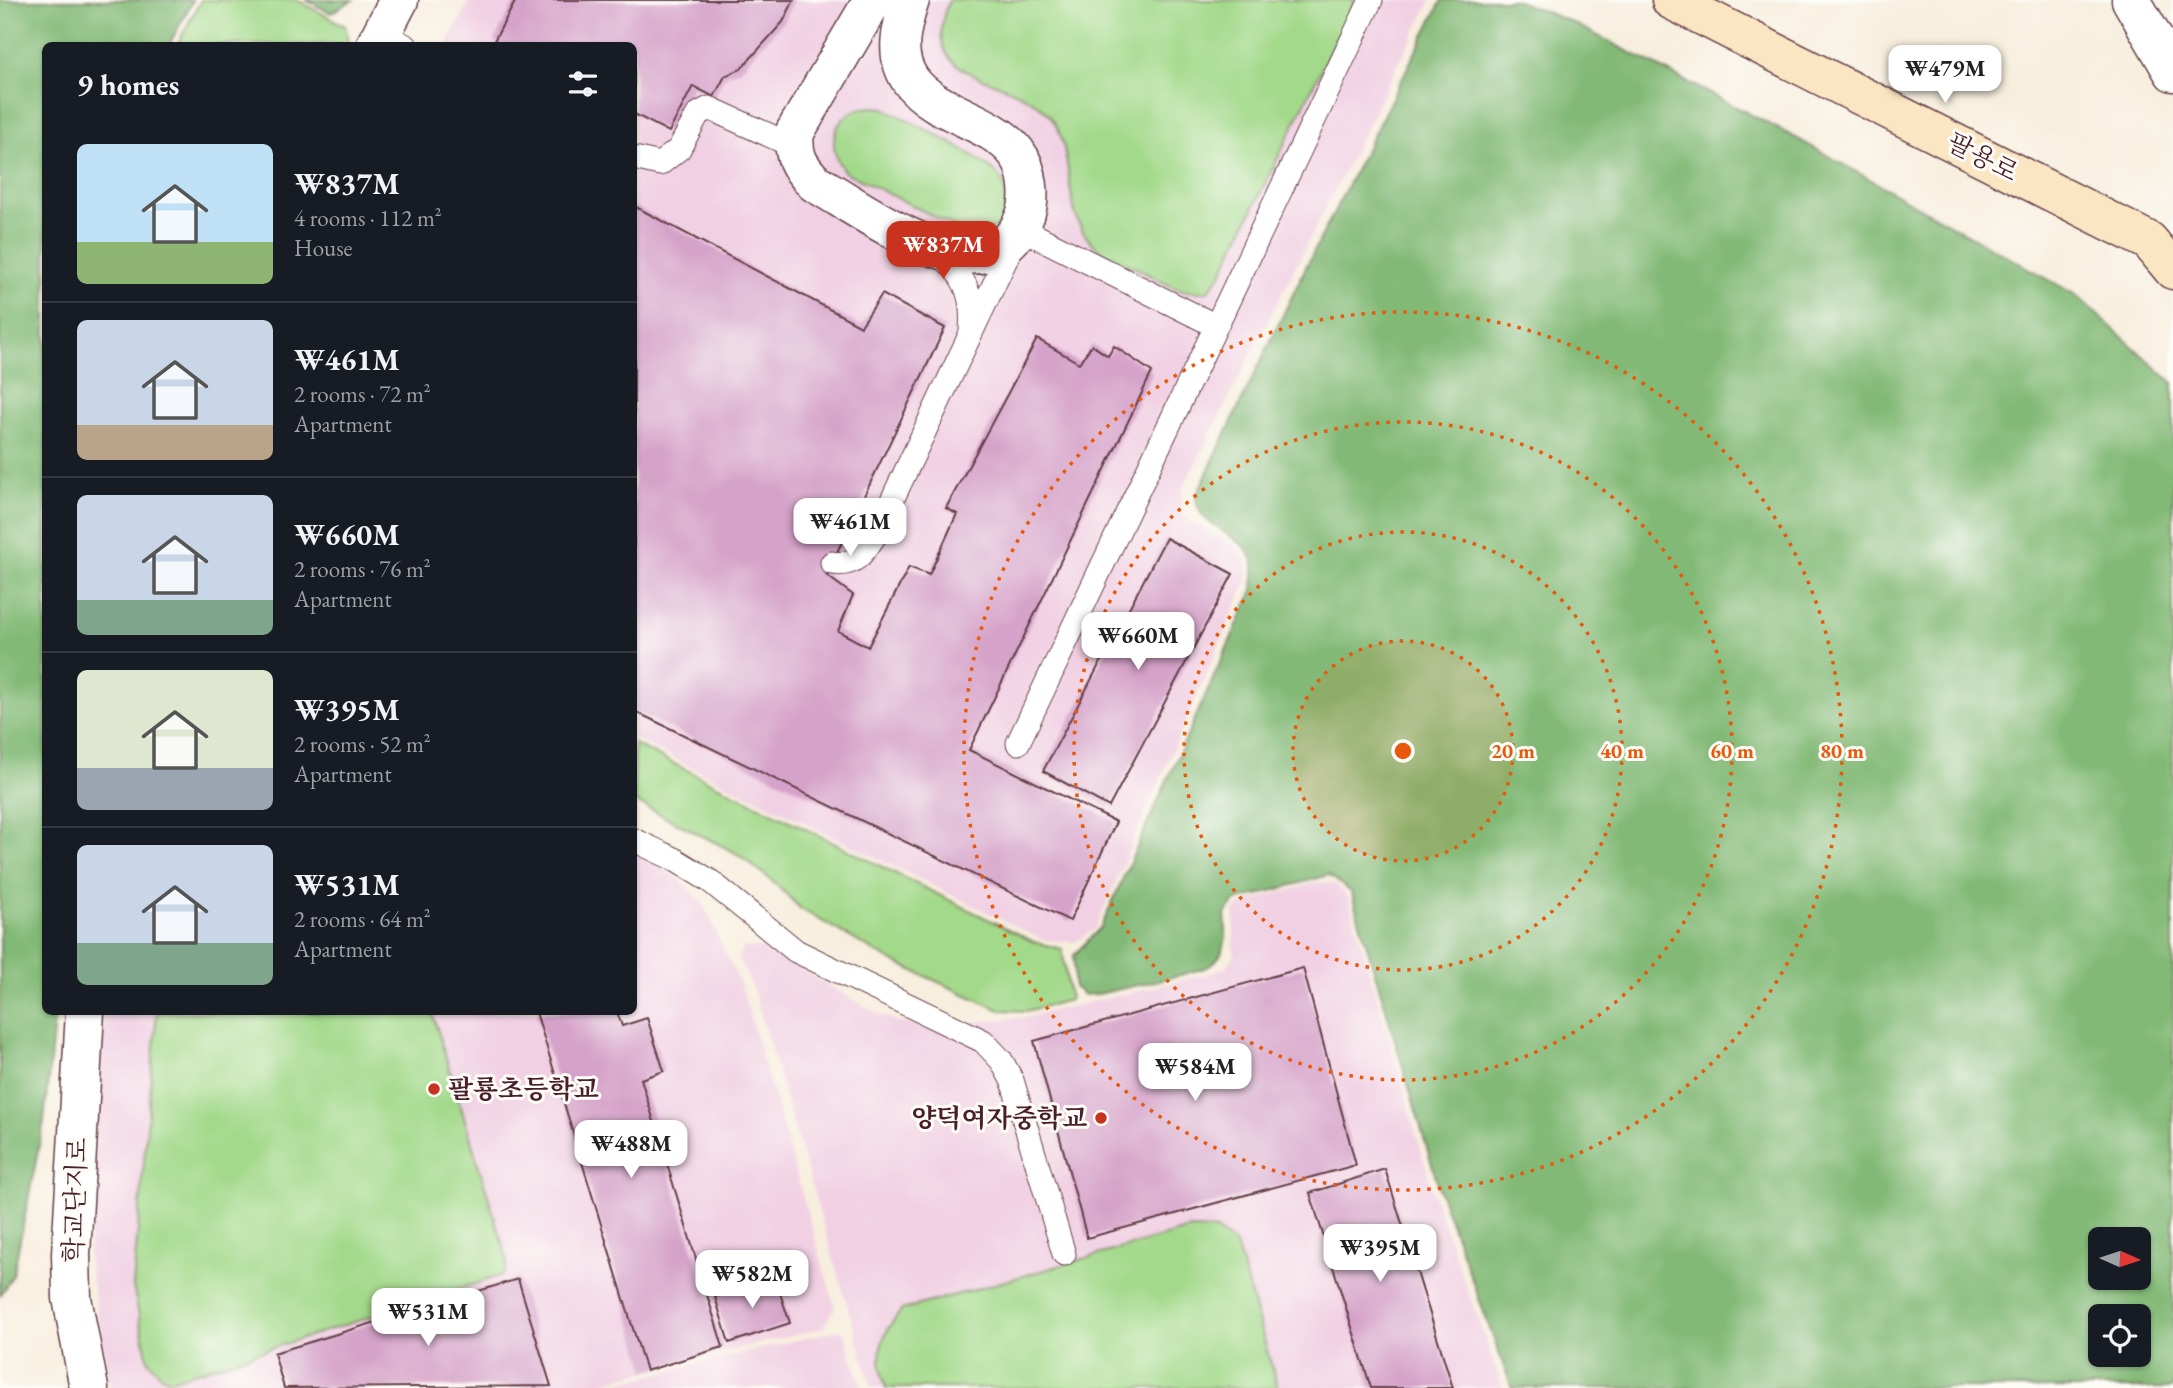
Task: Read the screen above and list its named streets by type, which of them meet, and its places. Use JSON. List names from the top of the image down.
{
  "streets": {
    "main road": ["팔용로"],
    "street": ["학교단지로"]
  },
  "places": ["팔룡초등학교", "양덕여자중학교"],
  "north": "right",
  "page": {
    "heading": "9 homes",
    "price": [
      "₩479M",
      "₩837M",
      "₩461M",
      "₩660M",
      "₩584M",
      "₩488M",
      "₩395M",
      "₩582M",
      "₩531M"
    ],
    "list": [
      {
        "name": "₩837M",
        "note": "4 rooms · 112 m² · House"
      },
      {
        "name": "₩461M",
        "note": "2 rooms · 72 m² · Apartment"
      },
      {
        "name": "₩660M",
        "note": "2 rooms · 76 m² · Apartment"
      },
      {
        "name": "₩395M",
        "note": "2 rooms · 52 m² · Apartment"
      },
      {
        "name": "₩531M",
        "note": "2 rooms · 64 m² · Apartment"
      }
    ]
  },
  "rings": [
    "20 m",
    "40 m",
    "60 m",
    "80 m"
  ]
}
